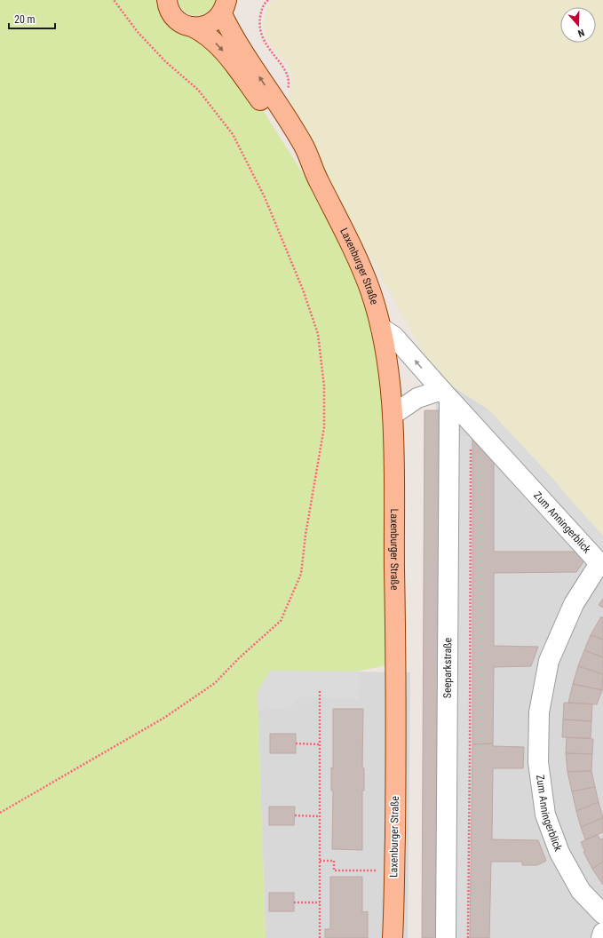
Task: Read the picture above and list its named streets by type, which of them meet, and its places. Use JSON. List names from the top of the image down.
{
  "streets": {
    "main road": ["Laxenburger Straße"],
    "street": ["Zum Anningerblick", "Seeparkstraße"]
  },
  "crossings": [
    ["Laxenburger Straße", "Zum Anningerblick"],
    ["Zum Anningerblick", "Seeparkstraße"]
  ],
  "scale_bar": "20 m",
  "north": "bottom"
}
